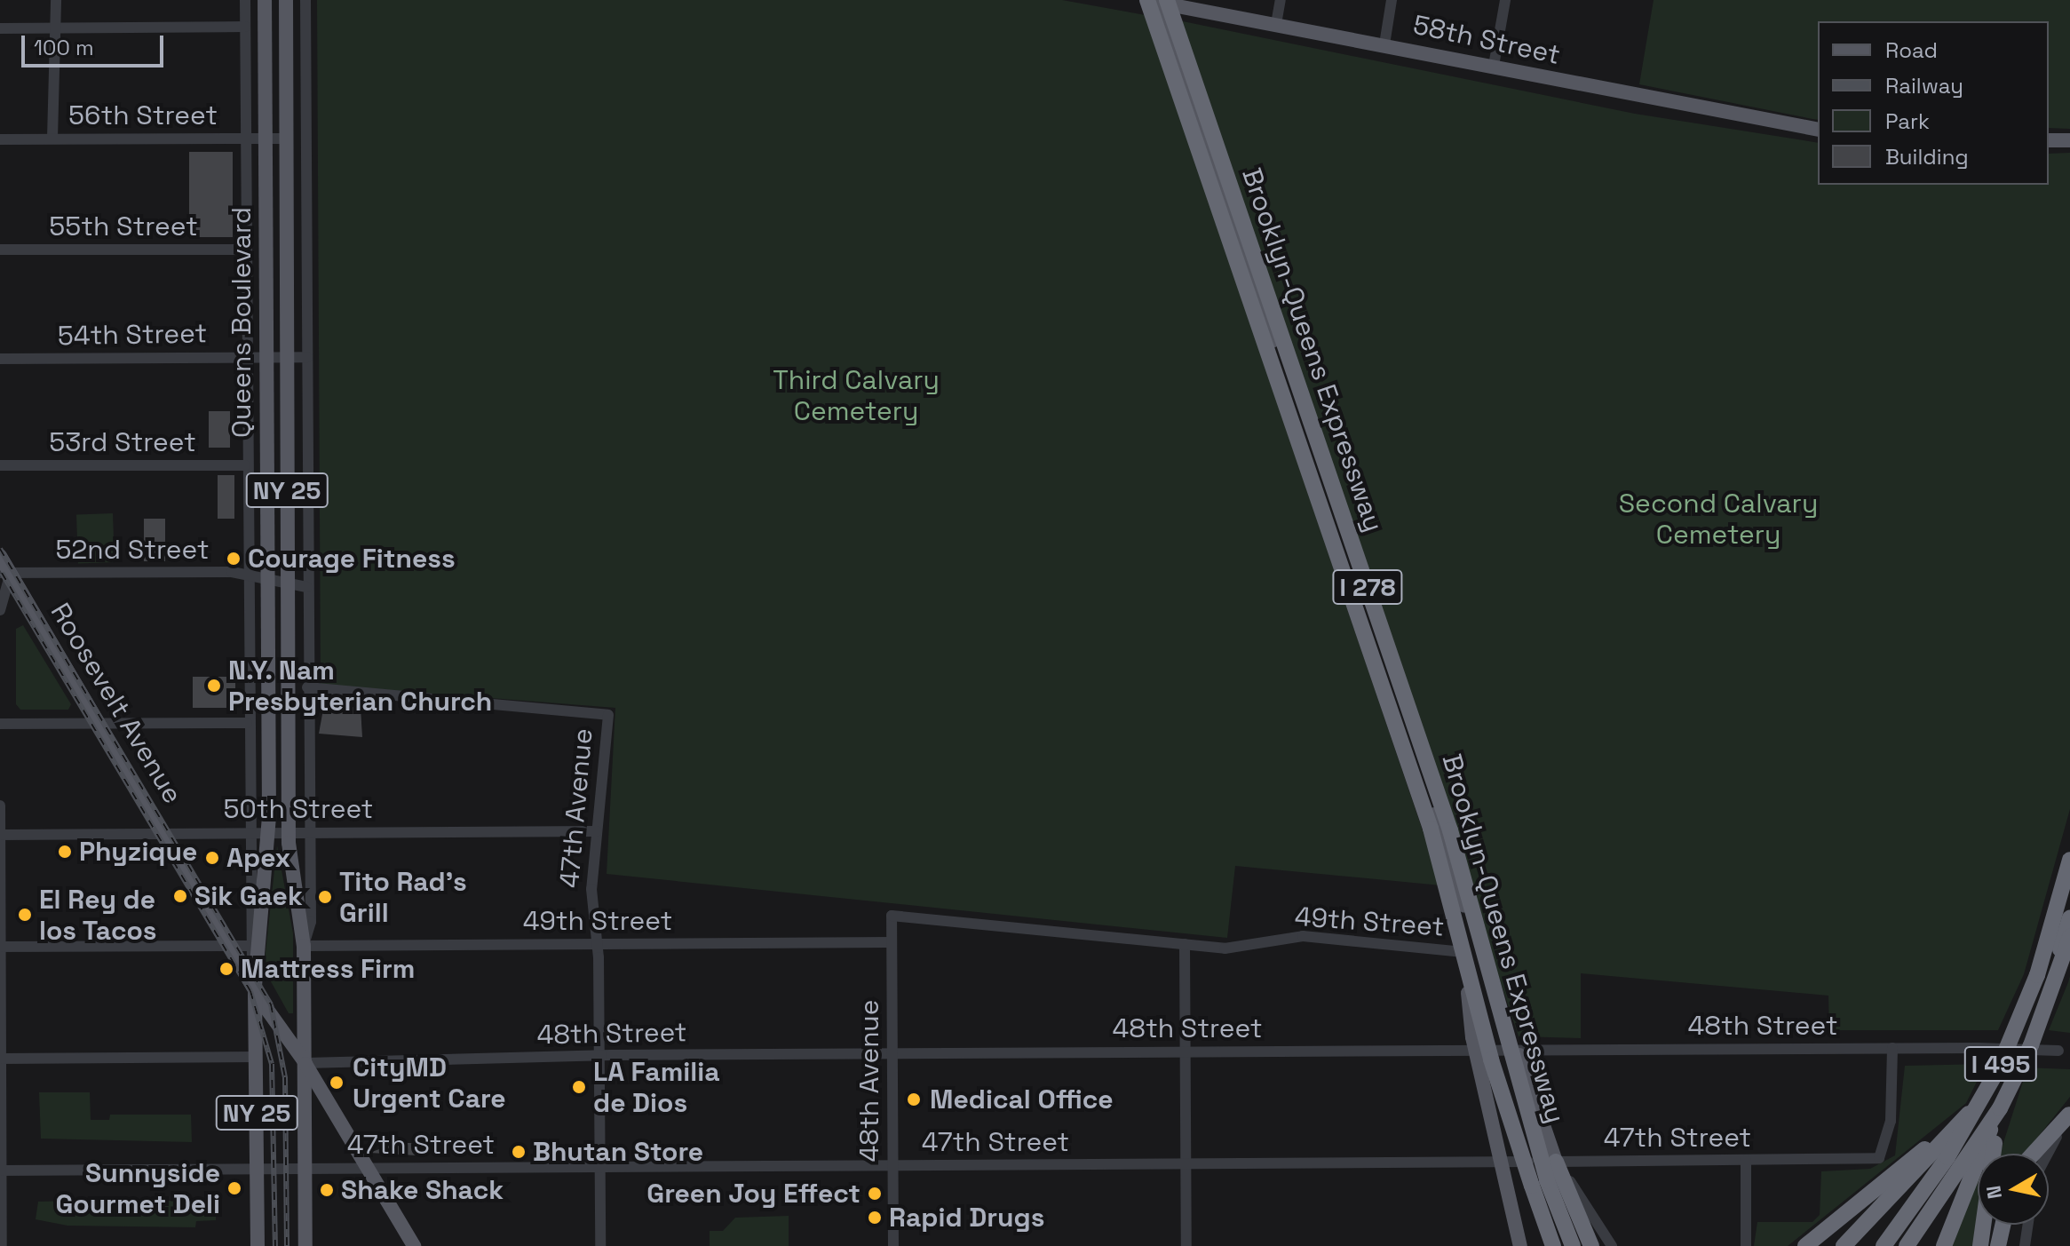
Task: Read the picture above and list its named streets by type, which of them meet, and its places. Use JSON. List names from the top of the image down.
{
  "streets": {
    "highway": ["Brooklyn-Queens Expressway", "I 278", "I 495"],
    "main road": [
      "58th Street",
      "Queens Boulevard",
      "NY 25",
      "Roosevelt Avenue"
    ],
    "street": [
      "56th Street",
      "55th Street",
      "54th Street",
      "53rd Street",
      "52nd Street",
      "47th Avenue",
      "50th Street",
      "49th Street",
      "48th Street",
      "48th Avenue",
      "47th Street"
    ]
  },
  "crossings": [
    ["58th Street", "Brooklyn-Queens Expressway"],
    ["56th Street", "Queens Boulevard"],
    ["55th Street", "Queens Boulevard"],
    ["Queens Boulevard", "54th Street"],
    ["Queens Boulevard", "53rd Street"],
    ["Queens Boulevard", "52nd Street"],
    ["Queens Boulevard", "Roosevelt Avenue"],
    ["Queens Boulevard", "47th Avenue"],
    ["Queens Boulevard", "50th Street"],
    ["Queens Boulevard", "49th Street"],
    ["Queens Boulevard", "48th Street"],
    ["Queens Boulevard", "47th Street"],
    ["52nd Street", "Roosevelt Avenue"],
    ["Roosevelt Avenue", "50th Street"],
    ["Roosevelt Avenue", "48th Street"],
    ["Roosevelt Avenue", "47th Street"],
    ["47th Avenue", "50th Street"],
    ["47th Avenue", "49th Street"],
    ["47th Avenue", "48th Street"],
    ["47th Avenue", "47th Street"],
    ["49th Street", "48th Avenue"],
    ["48th Street", "48th Avenue"],
    ["48th Street", "47th Street"],
    ["48th Avenue", "47th Street"]
  ],
  "parks": ["Third Calvary Cemetery", "Second Calvary Cemetery"],
  "places": [
    "Courage Fitness",
    "N.Y. Nam Presbyterian Church",
    "Phyzique",
    "Apex",
    "Sik Gaek",
    "Tito Rad's Grill",
    "El Rey de los Tacos",
    "Mattress Firm",
    "CityMD Urgent Care",
    "LA Familia de Dios",
    "Medical Office",
    "Bhutan Store",
    "Sunnyside Gourmet Deli",
    "Shake Shack",
    "Green Joy Effect",
    "Rapid Drugs"
  ],
  "legend": [
    "Road",
    "Railway",
    "Park",
    "Building"
  ],
  "scale_bar": "100 m",
  "north": "left"
}
